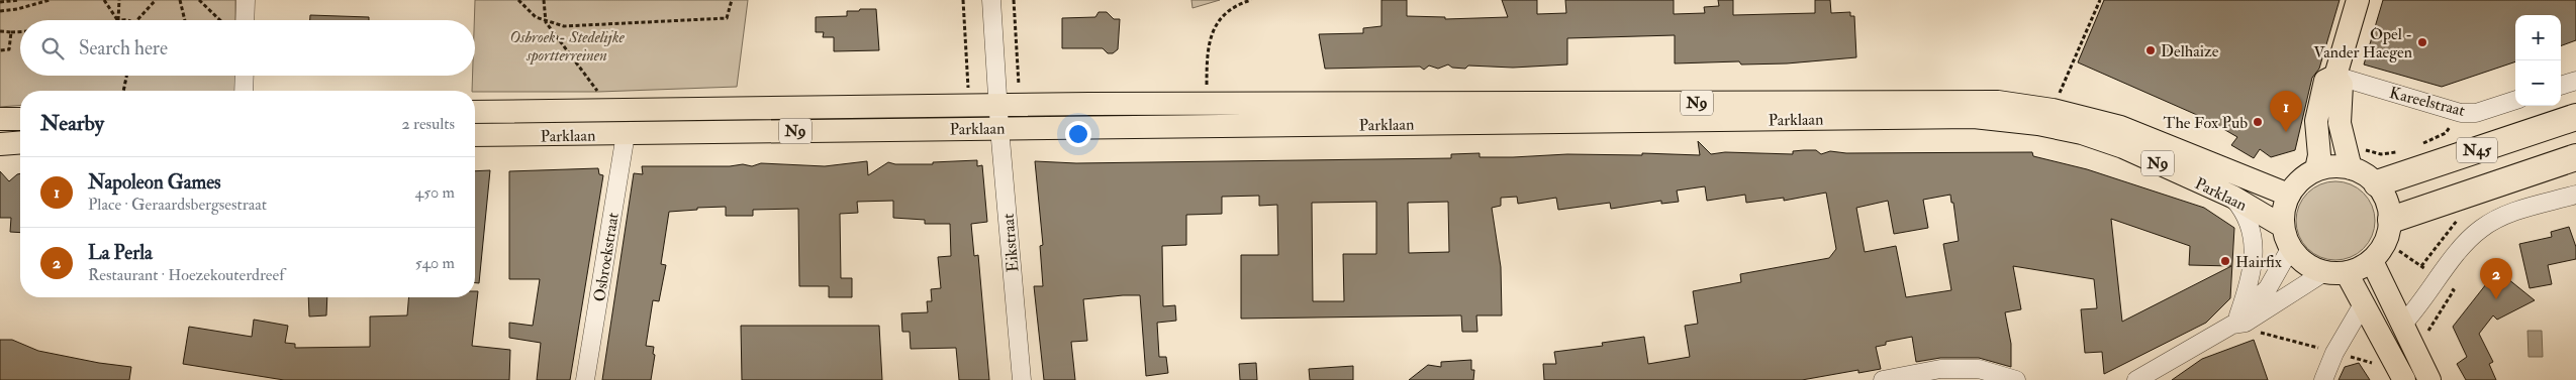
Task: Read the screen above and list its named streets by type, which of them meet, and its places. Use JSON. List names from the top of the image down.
{
  "streets": {
    "highway": ["N45"],
    "main road": ["N9", "Parklaan"],
    "street": ["Kareelstraat", "Eikstraat", "Osbroekstraat"]
  },
  "crossings": [
    ["Parklaan", "N45"],
    ["Parklaan", "Eikstraat"],
    ["Parklaan", "Osbroekstraat"]
  ],
  "parks": ["Osbroek - Stedelijke sportterreinen"],
  "places": [
    "Opel - Vander Haegen",
    "Delhaize",
    "The Fox Pub",
    "Hairfix"
  ],
  "page": {
    "map_buttons": ["+", "−"],
    "search": "Search here",
    "pins": ["1", "2"],
    "heading": ["Nearby", "2 results"],
    "list": [
      {
        "mark": "1",
        "name": "Napoleon Games",
        "note": "Place · Geraardsbergsestraat",
        "value": "450 m"
      },
      {
        "mark": "2",
        "name": "La Perla",
        "note": "Restaurant · Hoezekouterdreef",
        "value": "540 m"
      }
    ]
  }
}
